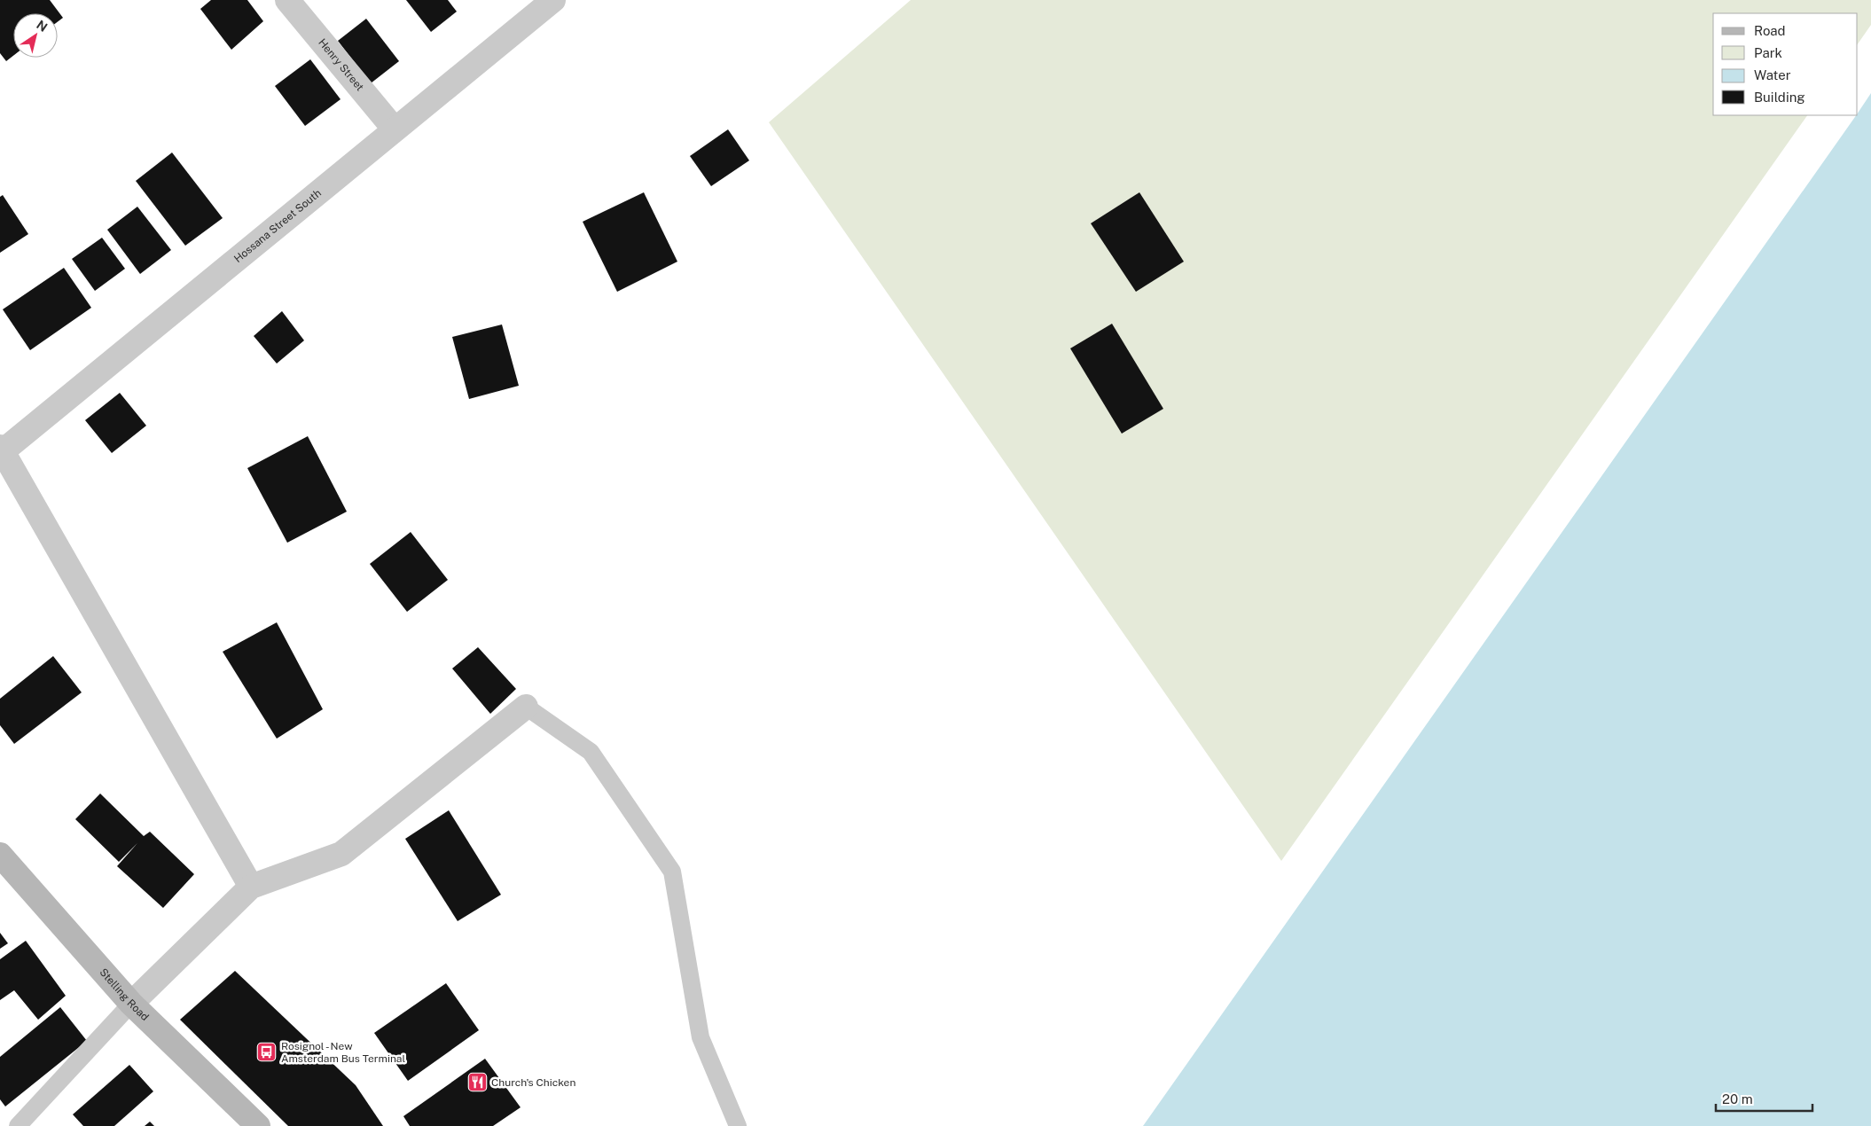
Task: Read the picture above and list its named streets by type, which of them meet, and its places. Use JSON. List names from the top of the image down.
{
  "streets": {
    "main road": ["Stelling Road"],
    "street": ["Henry Street", "Hossana Street South"]
  },
  "crossings": [
    ["Henry Street", "Hossana Street South"]
  ],
  "places": {
    "bus stop": ["Rosignol - New Amsterdam Bus Terminal"],
    "restaurant": ["Church's Chicken"]
  },
  "legend": [
    "Road",
    "Park",
    "Water",
    "Building"
  ],
  "scale_bar": "20 m",
  "north": "top right"
}
